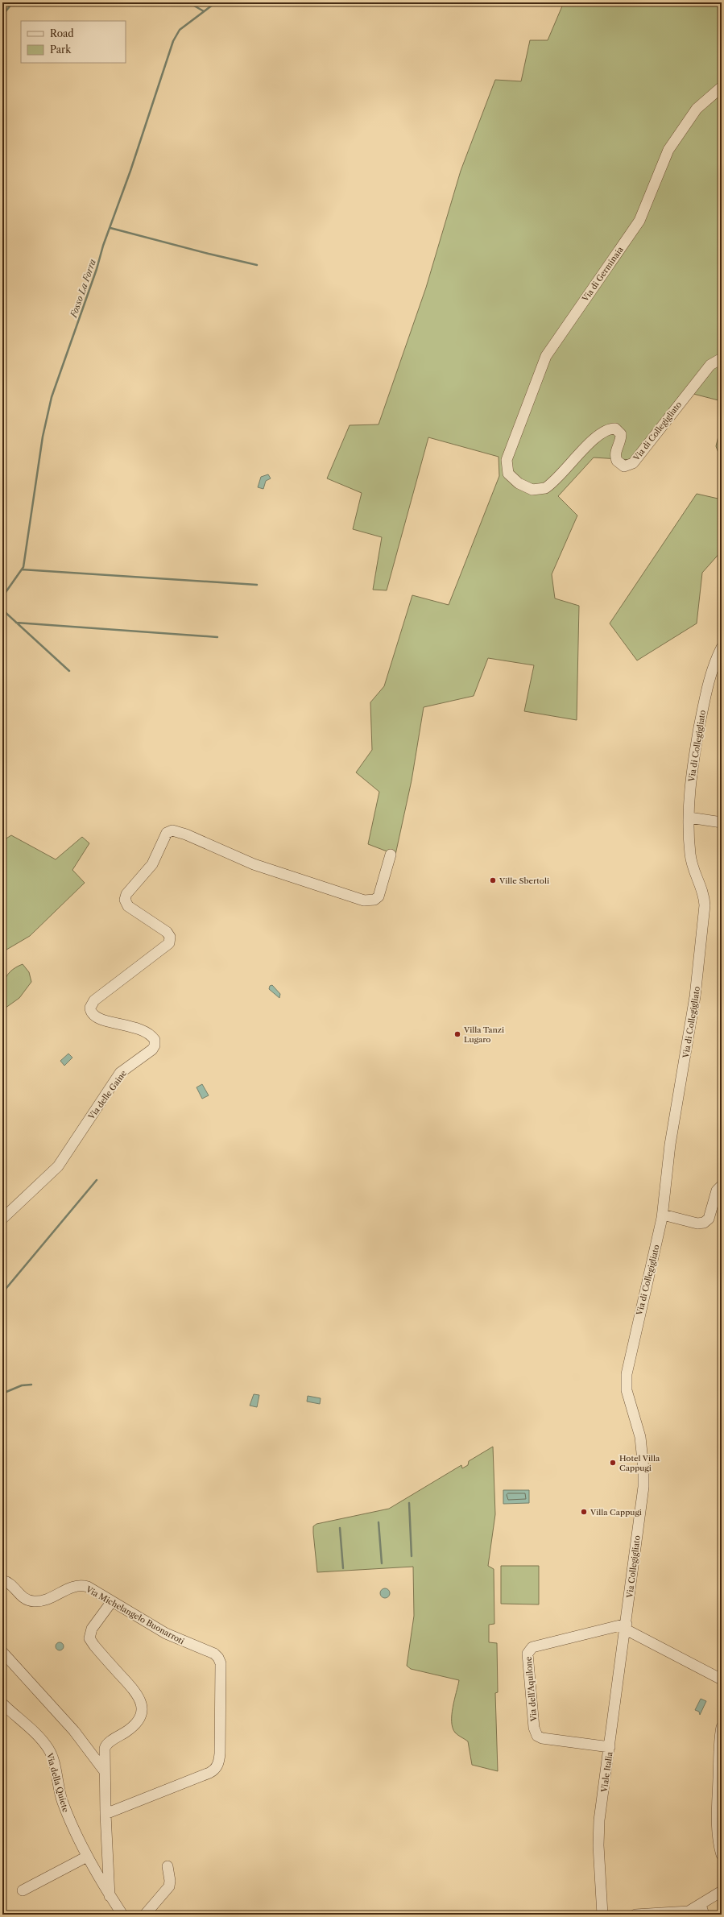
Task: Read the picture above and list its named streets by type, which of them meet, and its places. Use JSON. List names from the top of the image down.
{
  "streets": {
    "street": [
      "Via di Germinaia",
      "Via di Collegigliato",
      "Via delle Gaine",
      "Via Collegigliato",
      "Via Michelangelo Buonarroti",
      "Via dell'Aquilone",
      "Viale Italia",
      "Via della Quiete"
    ]
  },
  "crossings": [
    ["Via di Germinaia", "Via di Collegigliato"],
    ["Via di Collegigliato", "Via Collegigliato"],
    ["Via Collegigliato", "Via dell'Aquilone"],
    ["Via Collegigliato", "Viale Italia"],
    ["Via dell'Aquilone", "Viale Italia"]
  ],
  "water": ["Fosso La Forra"],
  "places": [
    "Ville Sbertoli",
    "Villa Tanzi Lugaro",
    "Hotel Villa Cappugi",
    "Villa Cappugi"
  ],
  "legend": ["Road", "Park"]
}
